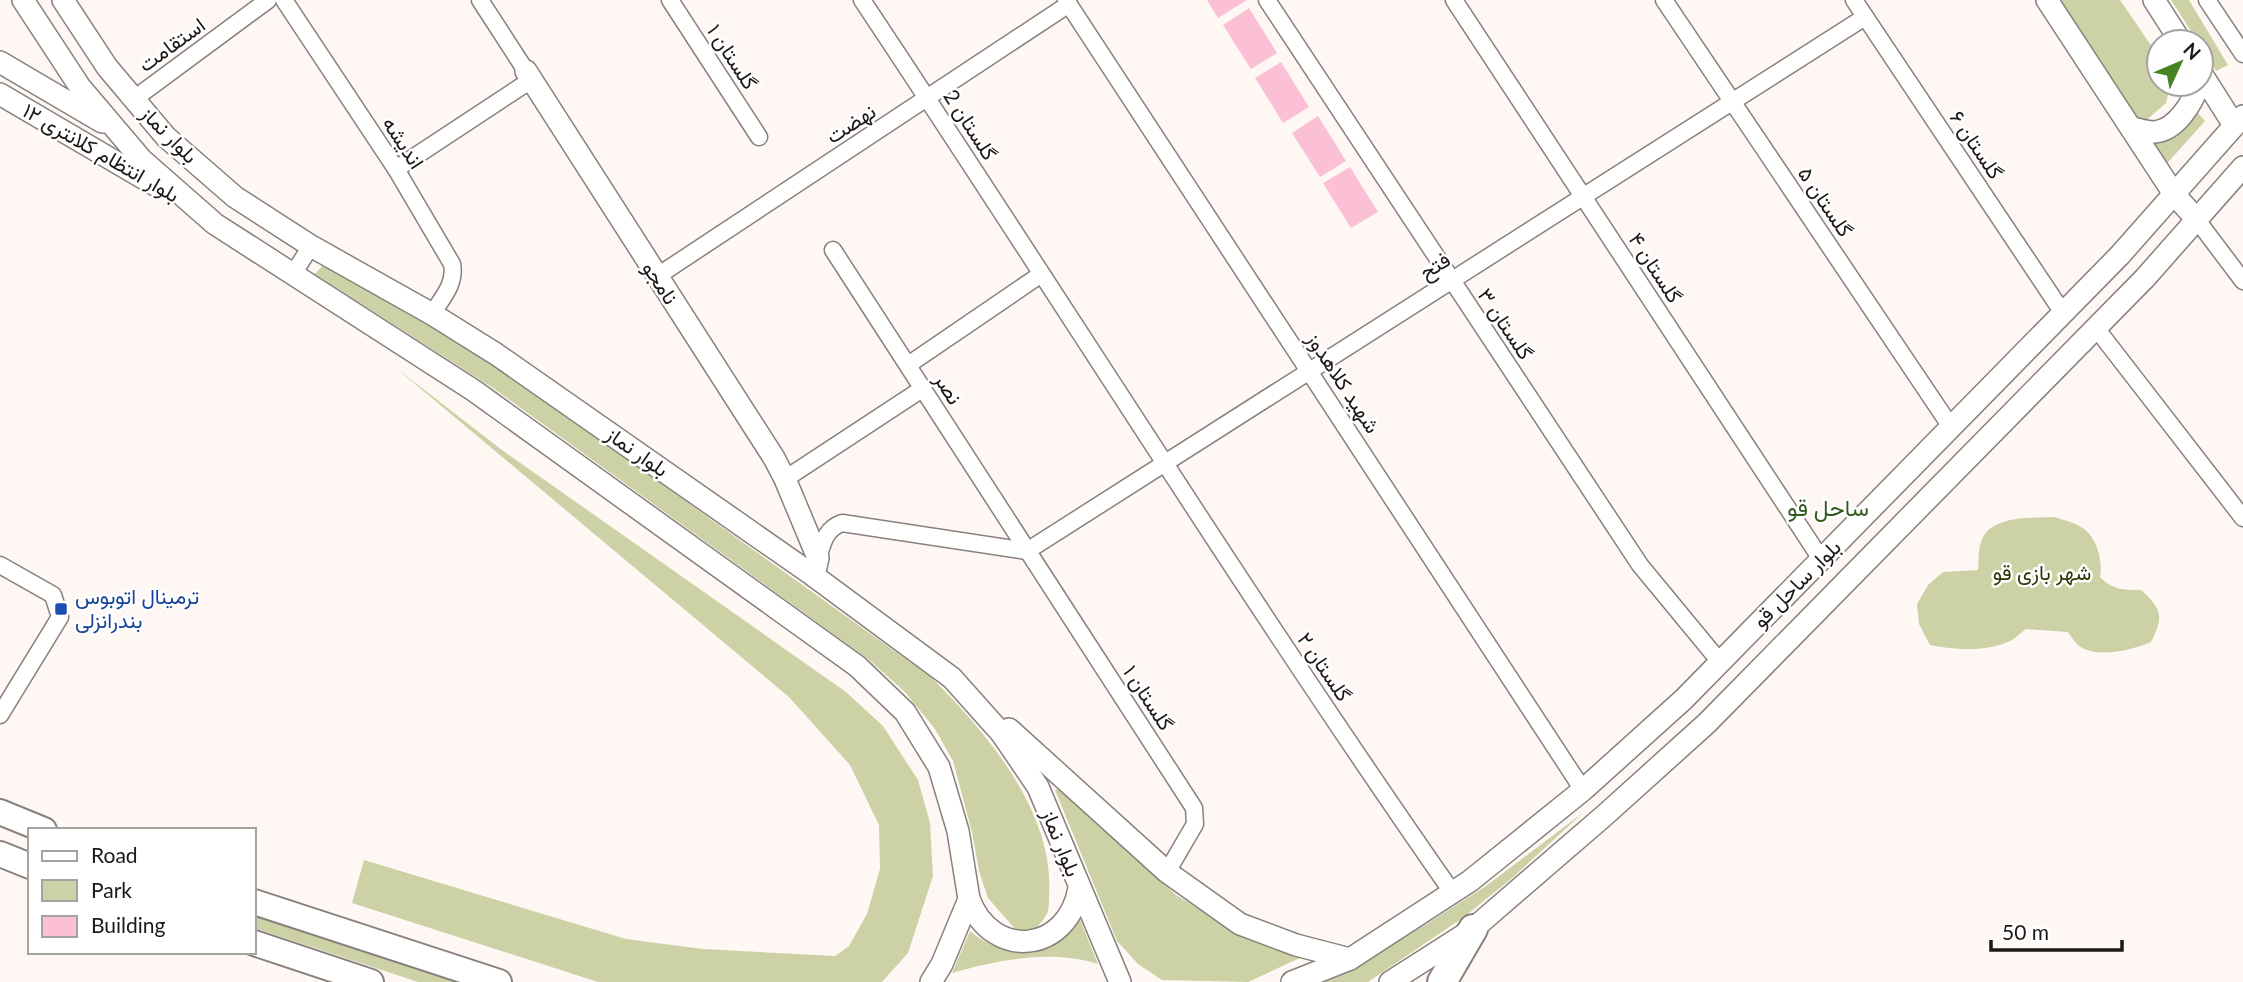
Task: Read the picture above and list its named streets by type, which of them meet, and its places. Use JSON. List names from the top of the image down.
{
  "streets": {
    "main road": [
      "بلوار نماز",
      "بلوار انتظام کلانتری ۱۲",
      "نامجو",
      "بلوار ساحل قو"
    ],
    "street": [
      "استقامت",
      "گلستان ۱",
      "نهضت",
      "گلستان 2",
      "اندیشه",
      "گلستان ۶",
      "گلستان ۵",
      "فتح",
      "گلستان ۴",
      "گلستان ۳",
      "شهید کلاهدوز",
      "نصر",
      "گلستان ۲"
    ]
  },
  "crossings": [
    ["استقامت", "بلوار نماز"],
    ["گلستان ۱", "فتح"],
    ["گلستان ۱", "نصر"],
    ["نهضت", "گلستان 2"],
    ["نهضت", "نامجو"],
    ["نهضت", "شهید کلاهدوز"],
    ["گلستان 2", "فتح"],
    ["گلستان 2", "گلستان ۲"],
    ["بلوار نماز", "اندیشه"],
    ["بلوار نماز", "بلوار انتظام کلانتری ۱۲"],
    ["بلوار نماز", "نامجو"],
    ["گلستان ۶", "فتح"],
    ["گلستان ۶", "بلوار ساحل قو"],
    ["گلستان ۵", "فتح"],
    ["گلستان ۵", "بلوار ساحل قو"],
    ["فتح", "گلستان ۴"],
    ["فتح", "گلستان ۳"],
    ["فتح", "شهید کلاهدوز"],
    ["فتح", "نصر"],
    ["فتح", "گلستان ۲"],
    ["گلستان ۴", "بلوار ساحل قو"],
    ["گلستان ۳", "بلوار ساحل قو"],
    ["شهید کلاهدوز", "بلوار ساحل قو"],
    ["بلوار ساحل قو", "گلستان ۲"]
  ],
  "districts": ["ساحل قو"],
  "parks": ["شهر بازی قو"],
  "places": {
    "transit": ["ترمینال اتوبوس بندرانزلی"]
  },
  "legend": ["Road", "Park", "Building"],
  "scale_bar": "50 m",
  "north": "top right"
}
